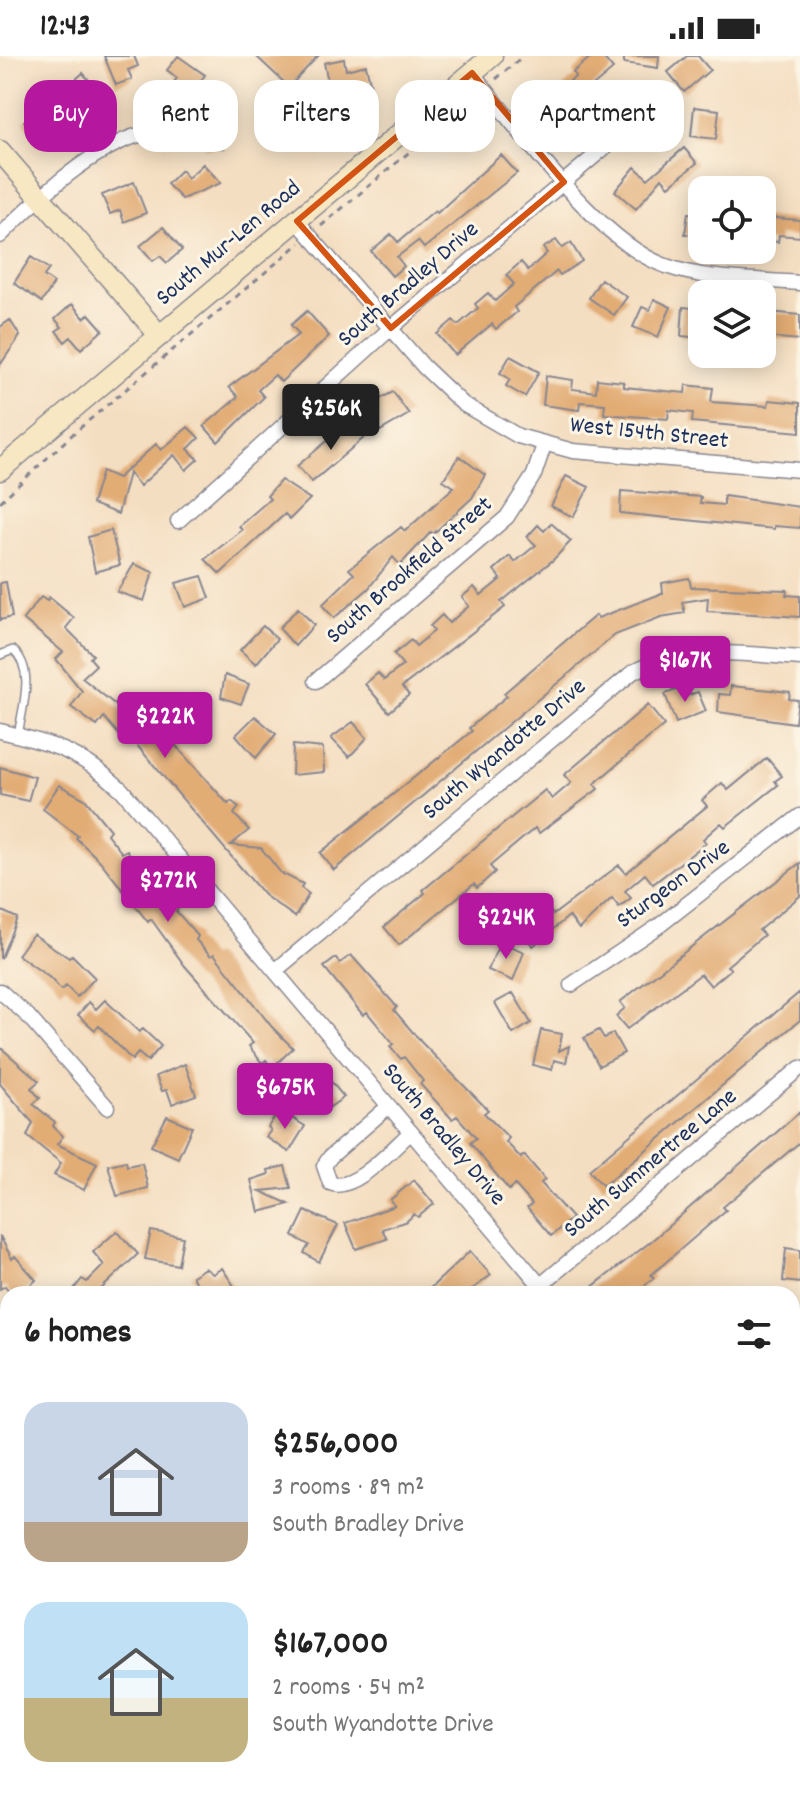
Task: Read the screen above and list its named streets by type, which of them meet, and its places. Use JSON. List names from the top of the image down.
{
  "streets": {
    "main road": ["South Mur-Len Road"],
    "street": [
      "South Bradley Drive",
      "West 154th Street",
      "South Brookfield Street",
      "South Wyandotte Drive",
      "Sturgeon Drive",
      "South Summertree Lane"
    ]
  },
  "crossings": [
    ["South Mur-Len Road", "West 154th Street"],
    ["South Bradley Drive", "West 154th Street"],
    ["South Bradley Drive", "South Wyandotte Drive"],
    ["West 154th Street", "South Brookfield Street"]
  ],
  "page": {
    "status": "12:43",
    "chip": [
      "Buy",
      "Rent",
      "Filters",
      "New",
      "Apartment"
    ],
    "price": [
      "$256K",
      "$167K",
      "$222K",
      "$272K",
      "$224K",
      "$675K"
    ],
    "heading": "6 homes",
    "list": [
      {
        "name": "$256,000",
        "note": "3 rooms · 89 m² · South Bradley Drive"
      },
      {
        "name": "$167,000",
        "note": "2 rooms · 54 m² · South Wyandotte Drive"
      }
    ]
  }
}
